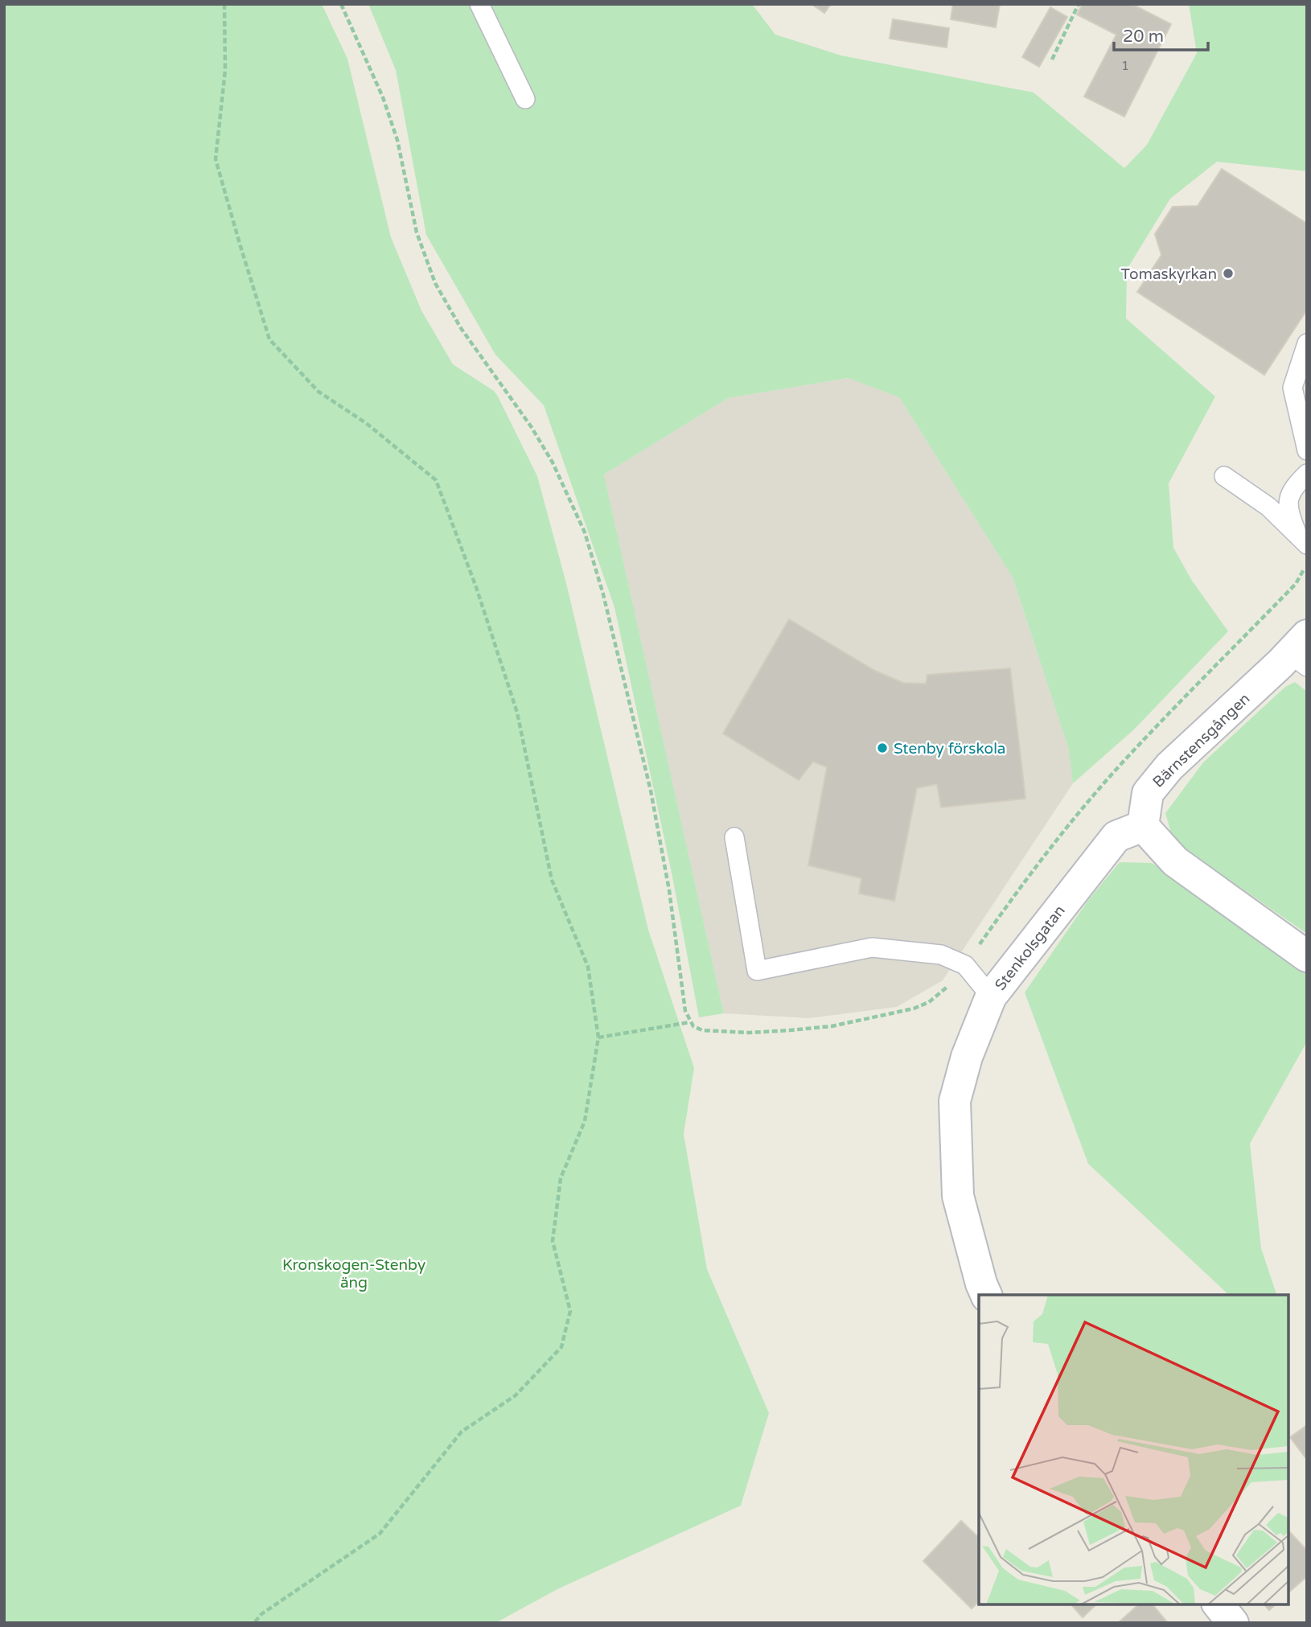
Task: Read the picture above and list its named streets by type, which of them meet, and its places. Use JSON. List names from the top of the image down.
{
  "streets": {
    "street": ["Bärnstensgången", "Stenkolsgatan"]
  },
  "crossings": [
    ["Bärnstensgången", "Stenkolsgatan"]
  ],
  "parks": ["Kronskogen-Stenby äng"],
  "places": ["Tomaskyrkan", "Stenby förskola"],
  "house_numbers": ["1"],
  "scale_bar": "20 m"
}
